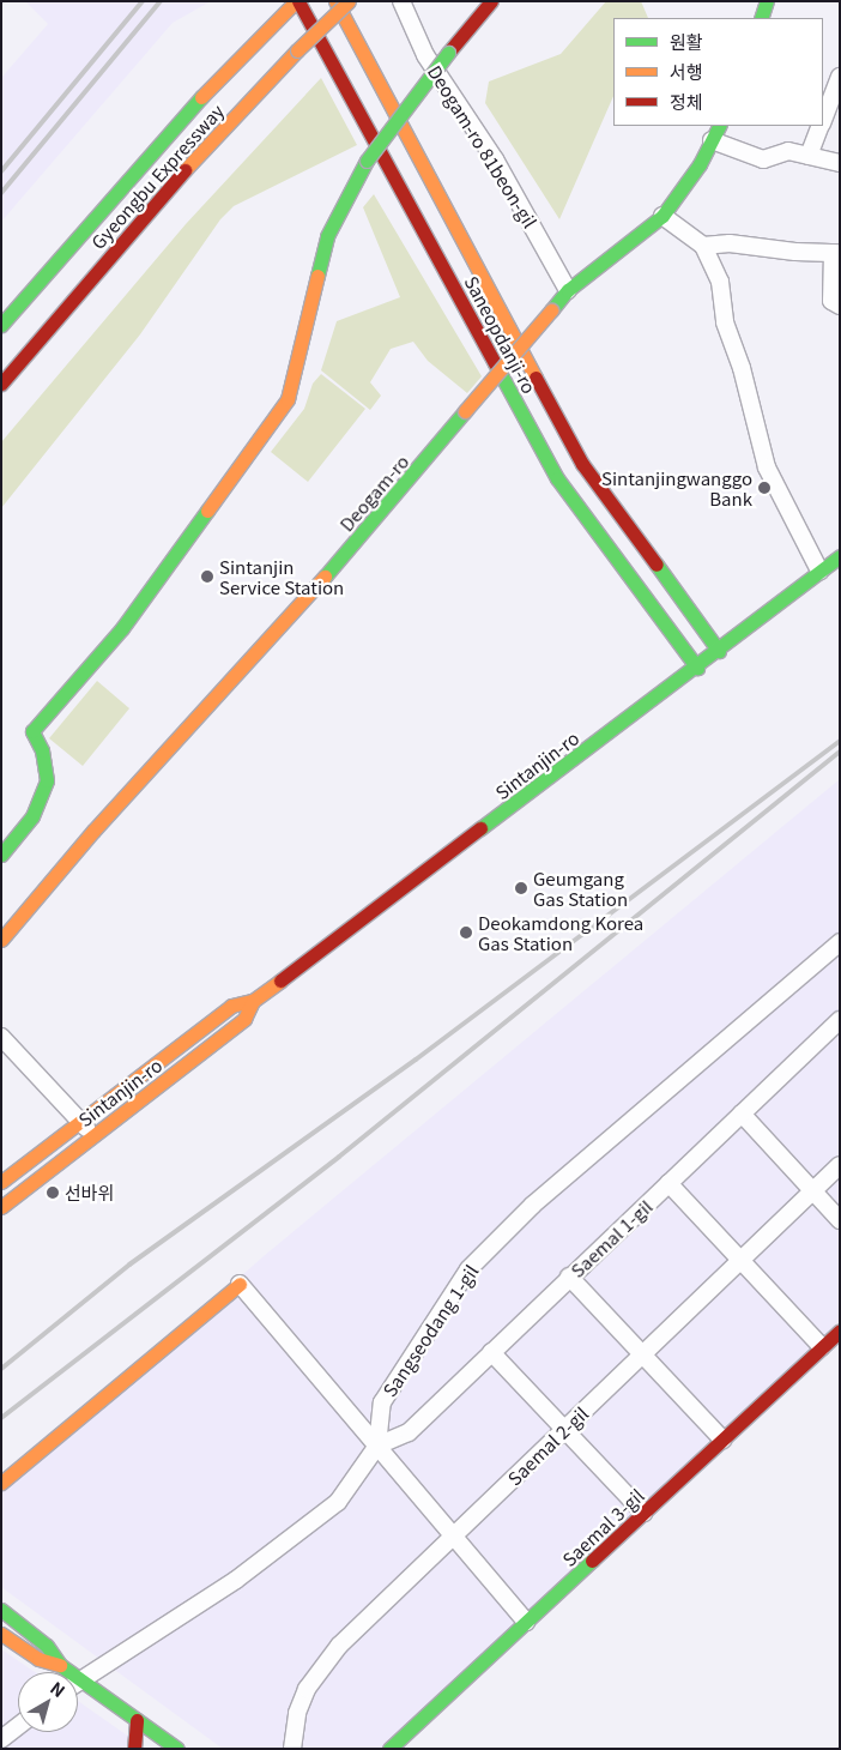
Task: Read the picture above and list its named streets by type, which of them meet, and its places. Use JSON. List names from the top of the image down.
{
  "streets": {
    "main road": [
      "Gyeongbu Expressway",
      "Saneopdanji-ro",
      "Deogam-ro",
      "Sintanjin-ro",
      "Saemal 3-gil"
    ],
    "street": [
      "Deogam-ro 81beon-gil",
      "Saemal 1-gil",
      "Sangseodang 1-gil",
      "Saemal 2-gil"
    ]
  },
  "crossings": [
    ["Deogam-ro 81beon-gil", "Deogam-ro"],
    ["Gyeongbu Expressway", "Saneopdanji-ro"],
    ["Saneopdanji-ro", "Sintanjin-ro"],
    ["Saemal 1-gil", "Sangseodang 1-gil"]
  ],
  "places": [
    "Sintanjingwanggo Bank",
    "Sintanjin Service Station",
    "Geumgang Gas Station",
    "Deokamdong Korea Gas Station",
    "선바위"
  ],
  "legend": ["원활", "서행", "정체"],
  "north": "top right"
}
